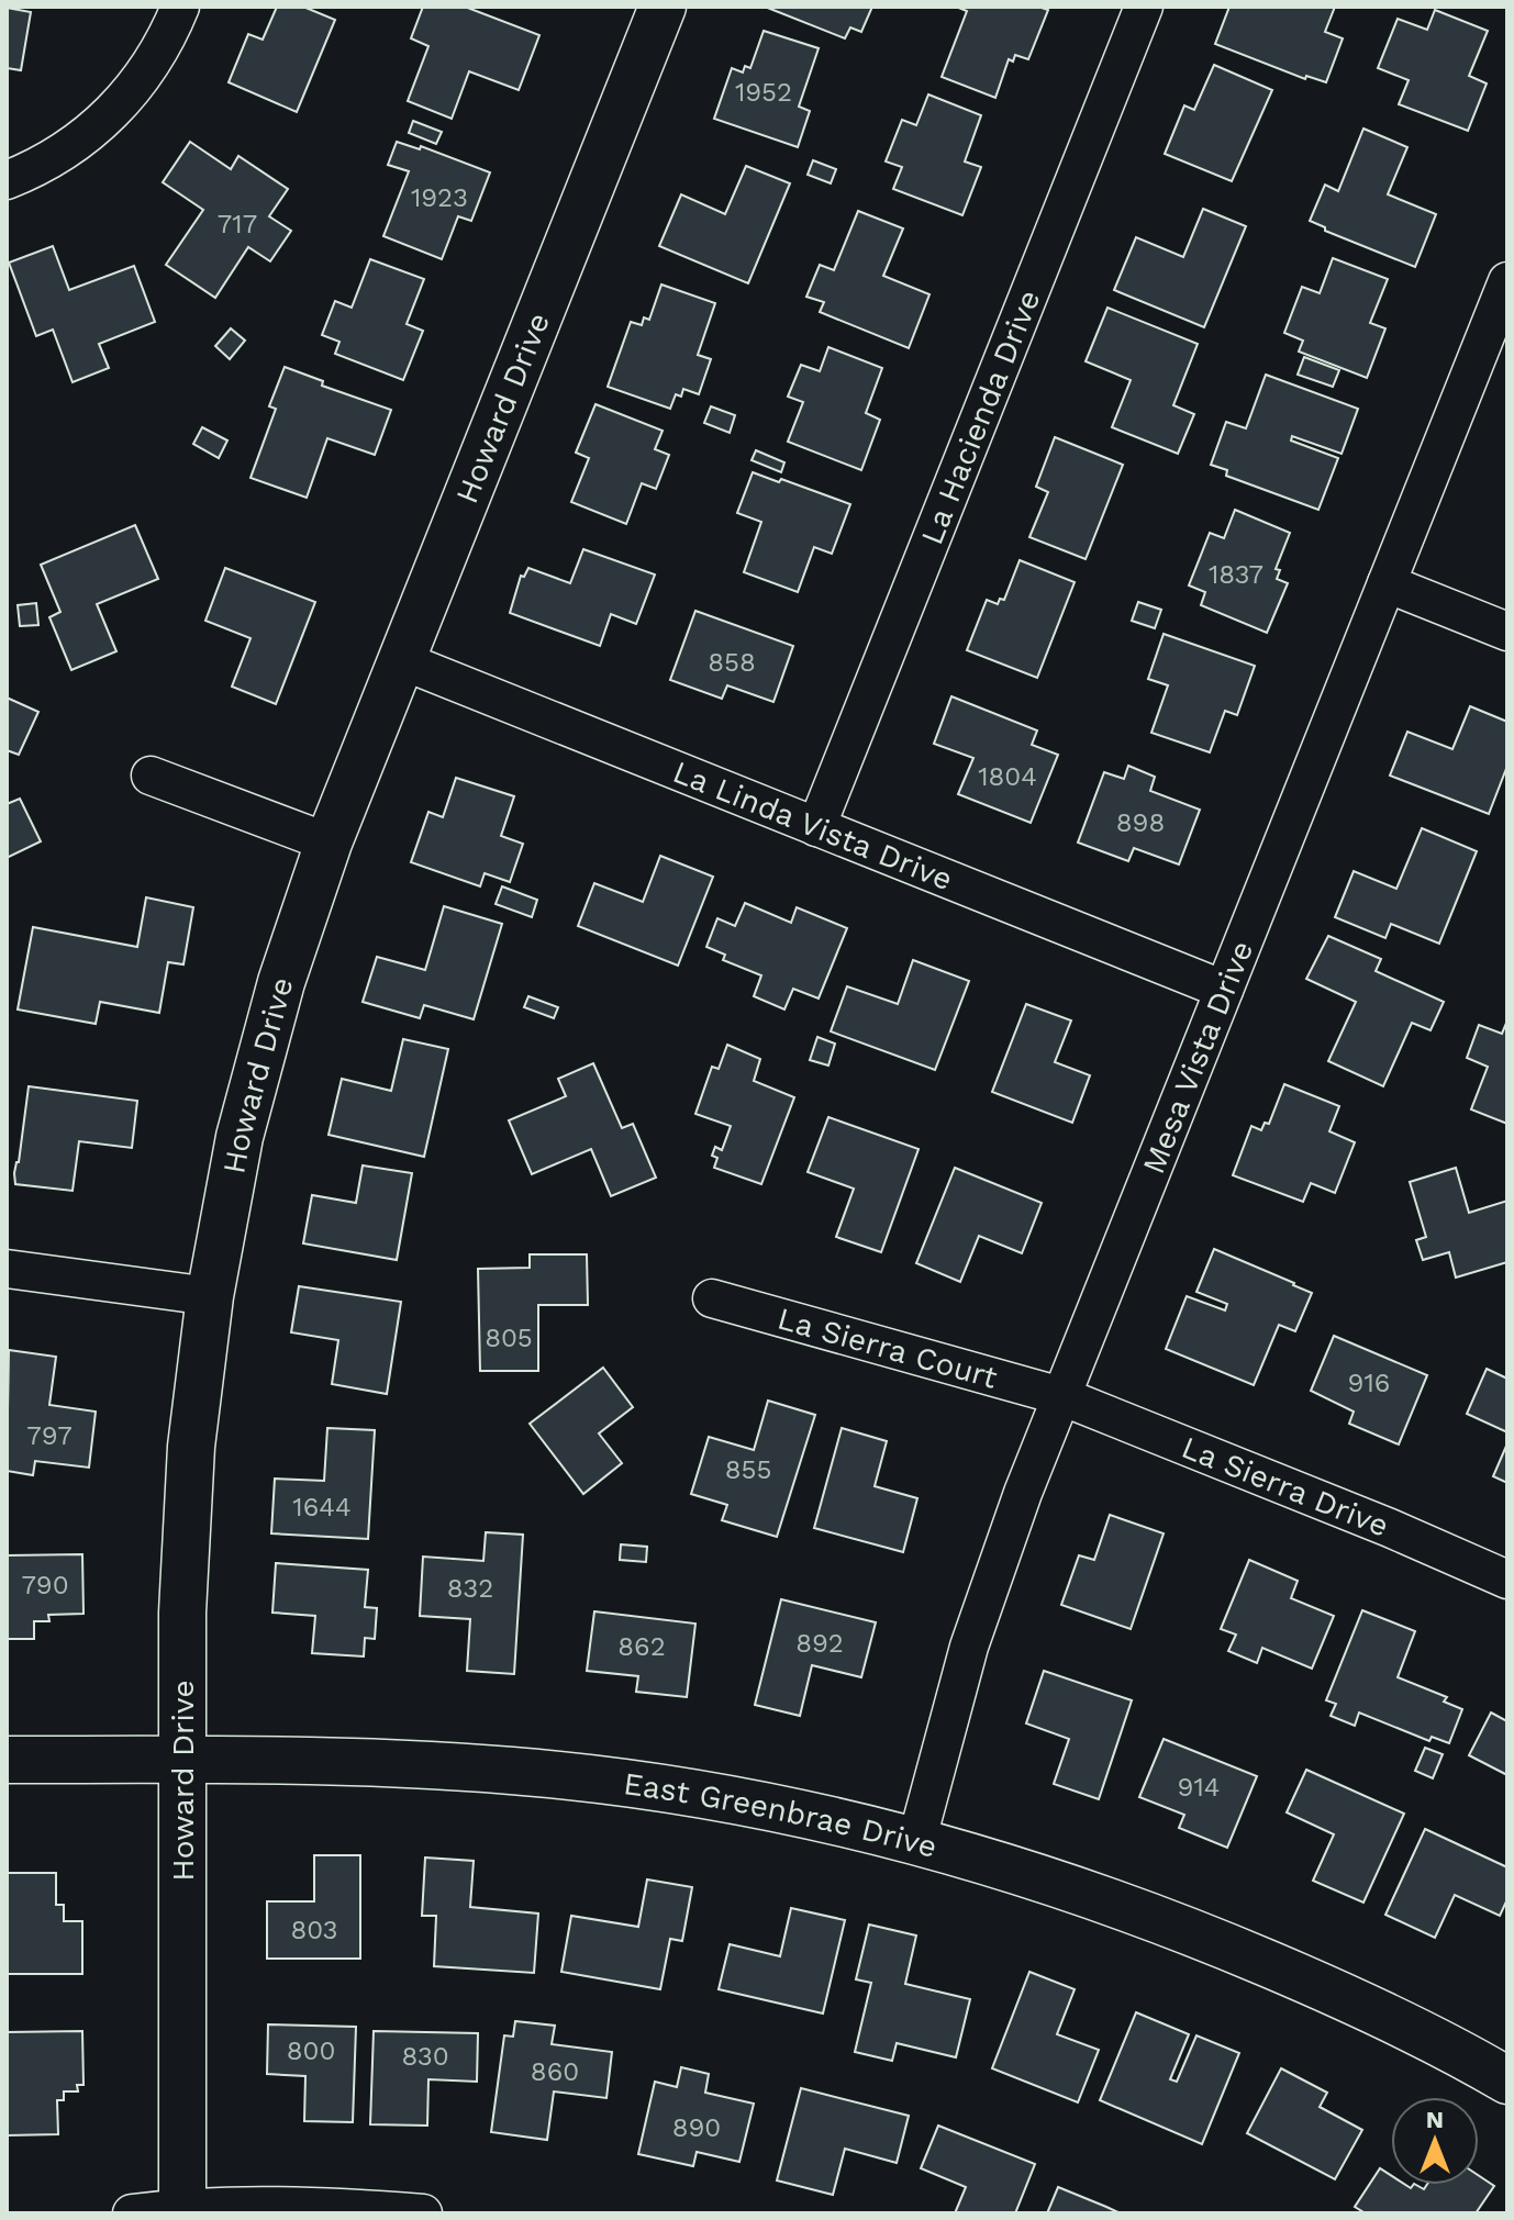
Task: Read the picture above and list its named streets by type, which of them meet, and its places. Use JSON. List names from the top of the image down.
{
  "streets": {
    "street": [
      "Howard Drive",
      "La Hacienda Drive",
      "La Linda Vista Drive",
      "Mesa Vista Drive",
      "La Sierra Court",
      "La Sierra Drive",
      "East Greenbrae Drive"
    ]
  },
  "crossings": [
    ["Howard Drive", "La Linda Vista Drive"],
    ["Howard Drive", "East Greenbrae Drive"],
    ["La Hacienda Drive", "La Linda Vista Drive"],
    ["La Linda Vista Drive", "Mesa Vista Drive"],
    ["Mesa Vista Drive", "La Sierra Court"],
    ["Mesa Vista Drive", "La Sierra Drive"],
    ["Mesa Vista Drive", "East Greenbrae Drive"],
    ["La Sierra Court", "La Sierra Drive"]
  ],
  "house_numbers": [
    "1952",
    "1923",
    "717",
    "1837",
    "858",
    "1804",
    "898",
    "805",
    "916",
    "797",
    "855",
    "1644",
    "790",
    "832",
    "892",
    "862",
    "914",
    "803",
    "800",
    "830",
    "860",
    "890"
  ],
  "north": "top"
}
